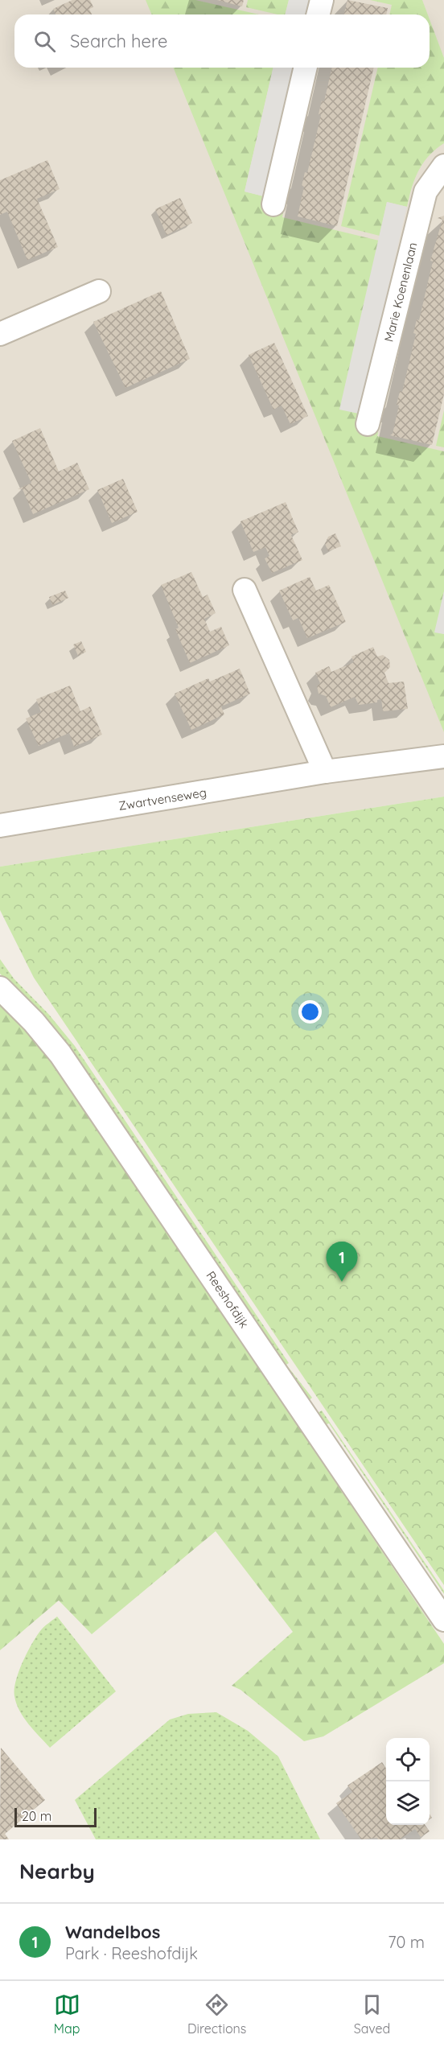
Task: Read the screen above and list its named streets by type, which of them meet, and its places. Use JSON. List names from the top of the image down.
{
  "streets": {
    "street": ["Marie Koenenlaan", "Zwartvenseweg", "Reeshofdijk"]
  },
  "scale_bar": "20 m",
  "page": {
    "search": "Search here",
    "pins": "1",
    "scale": "20 m",
    "heading": "Nearby",
    "list": [
      {
        "mark": "1",
        "name": "Wandelbos",
        "note": "Park · Reeshofdijk",
        "value": "70 m"
      }
    ],
    "nav": ["Map", "Directions", "Saved"]
  }
}
